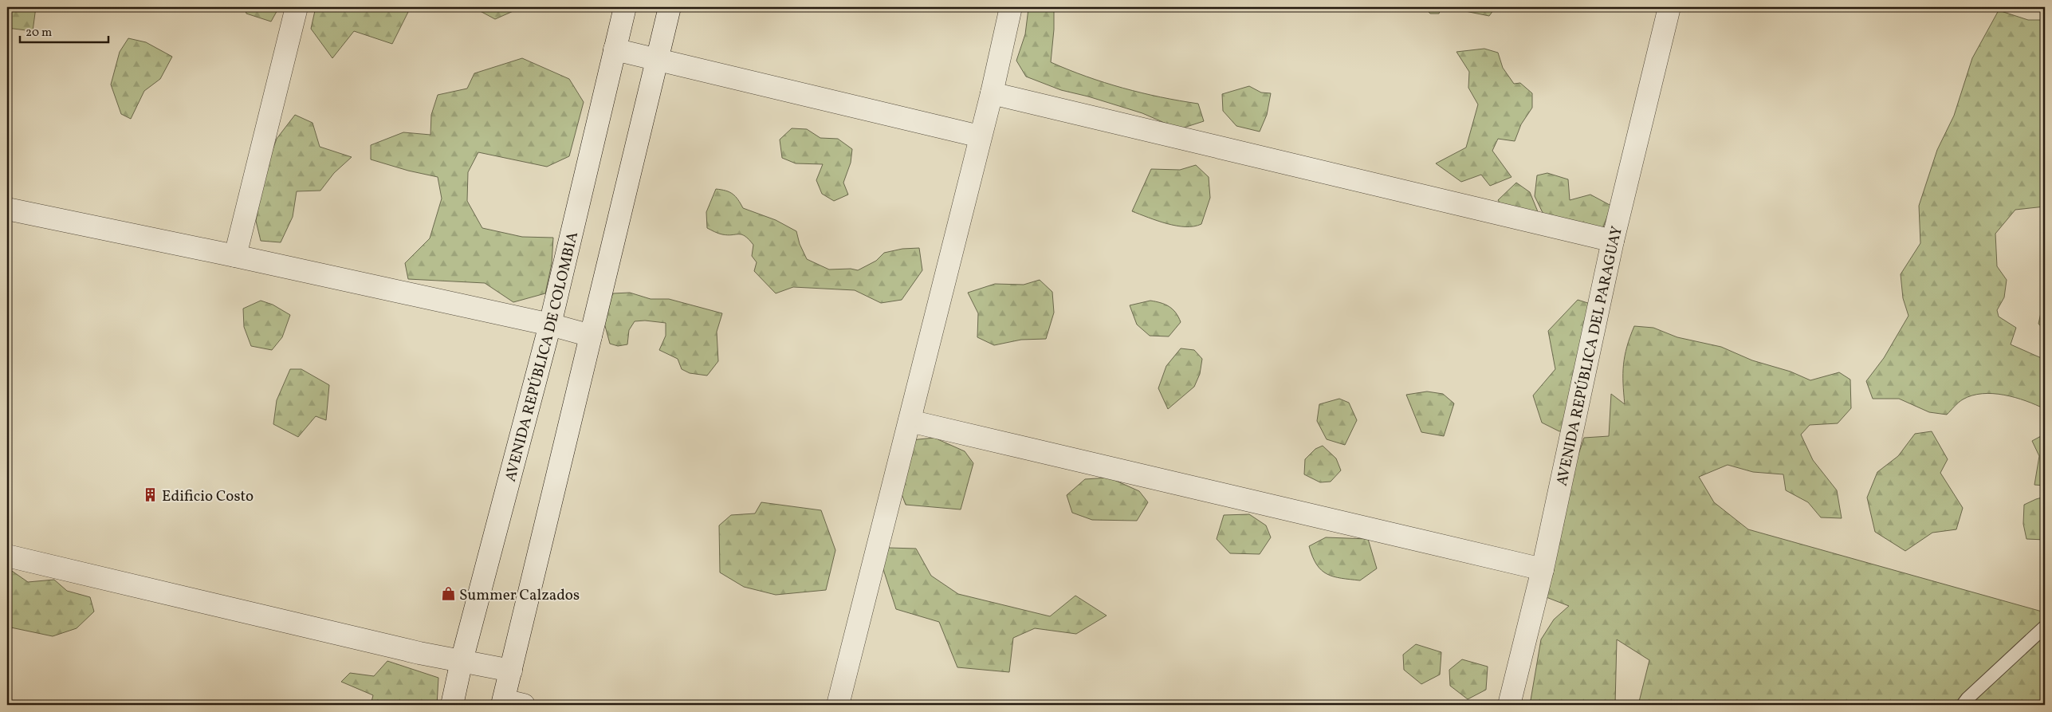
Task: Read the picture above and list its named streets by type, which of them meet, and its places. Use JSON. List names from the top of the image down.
{
  "streets": {
    "street": ["AVENIDA REPÚBLICA DEL PARAGUAY", "AVENIDA REPÚBLICA DE COLOMBIA"]
  },
  "places": {
    "building": ["Edificio Costo"],
    "shop": ["Summer Calzados"]
  },
  "scale_bar": "20 m"
}
